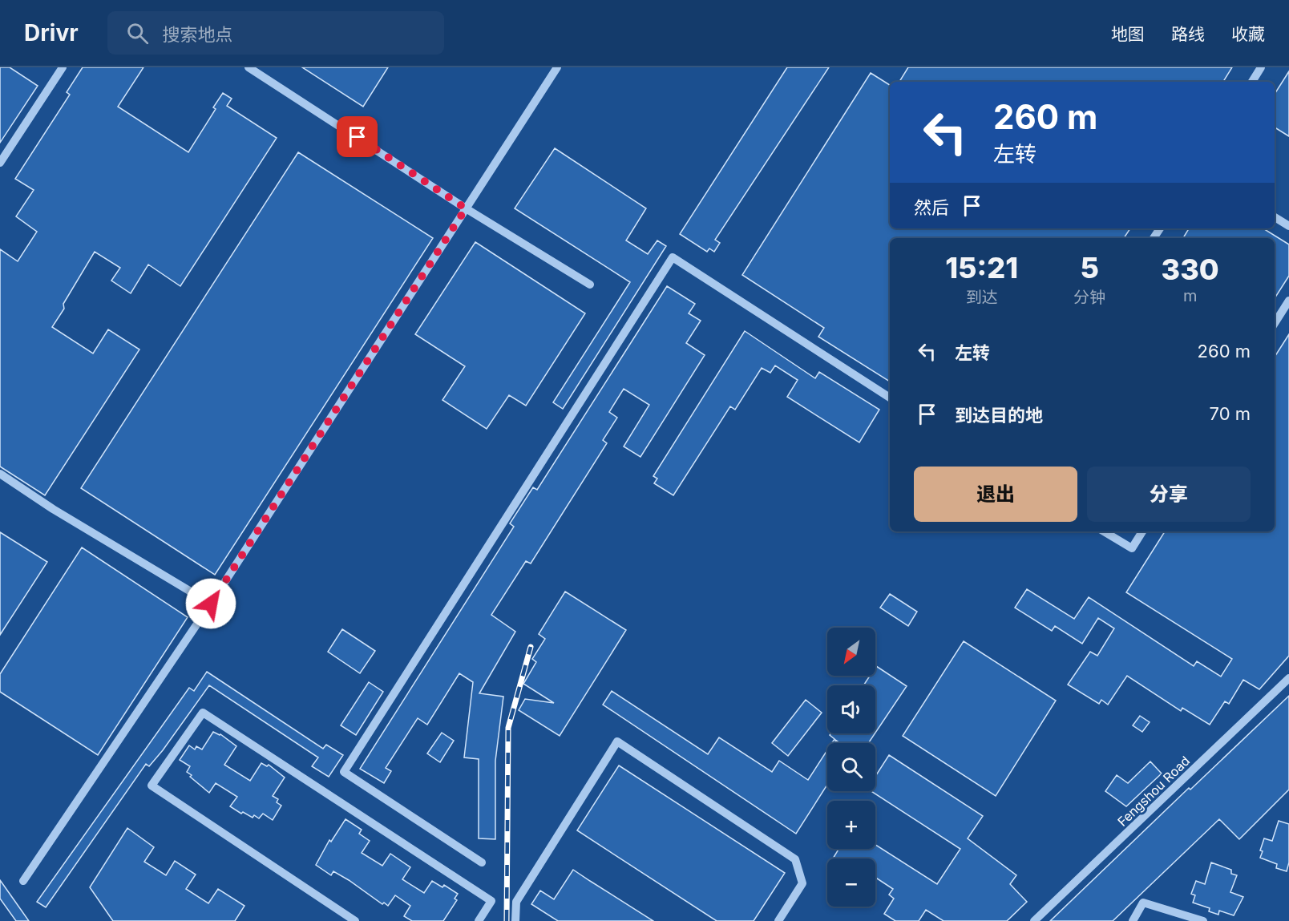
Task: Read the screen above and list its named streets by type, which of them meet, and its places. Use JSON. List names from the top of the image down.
{
  "streets": {
    "street": ["Fengshou Road"]
  },
  "north": "bottom left",
  "page": {
    "header": "Drivr",
    "search": "搜索地点",
    "nav": ["地图", "路线", "收藏"],
    "turn": ["260 m", "左转"],
    "then": "然后",
    "eta": [
      "15:21",
      "到达",
      "5",
      "分钟",
      "330",
      "m"
    ],
    "list": [
      {
        "name": "左转",
        "value": "260 m"
      },
      {
        "name": "到达目的地",
        "value": "70 m"
      }
    ],
    "buttons": ["退出", "分享"],
    "map_buttons": ["+", "−"]
  }
}
